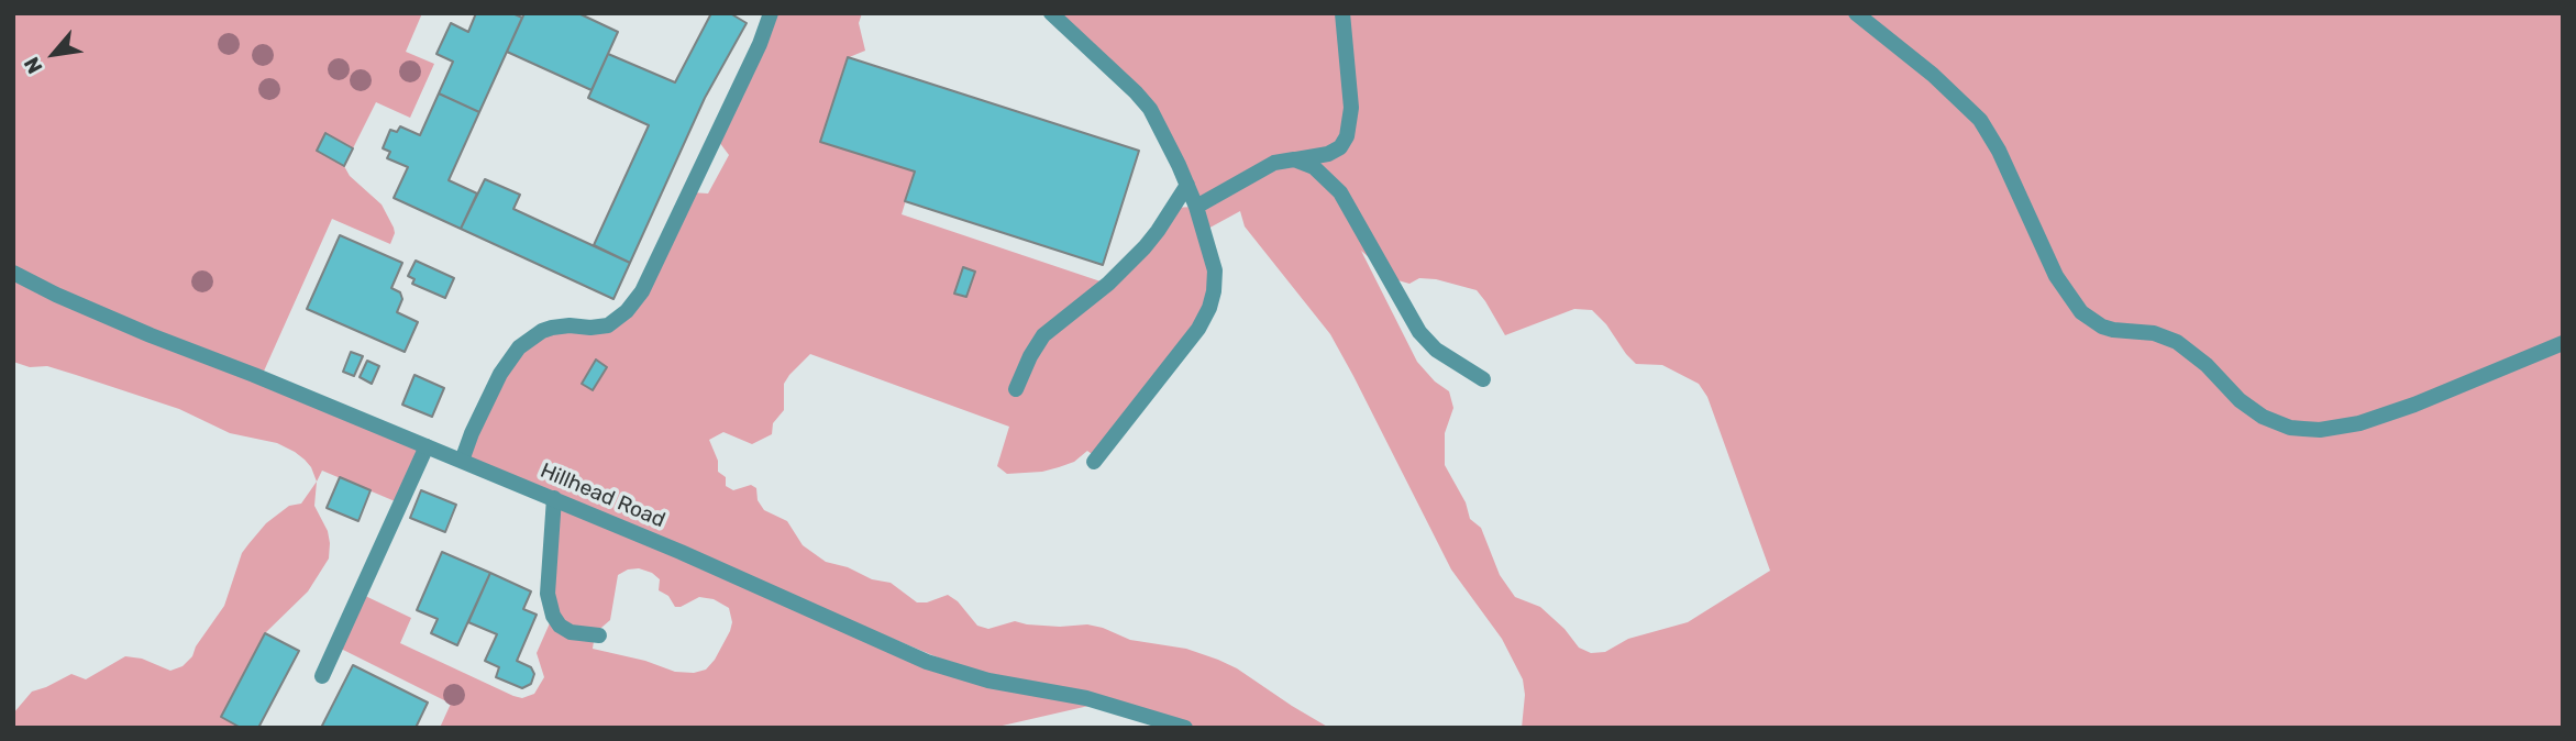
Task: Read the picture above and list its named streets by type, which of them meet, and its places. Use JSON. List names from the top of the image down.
{
  "streets": {
    "street": ["Hillhead Road"]
  },
  "north": "bottom left"
}
